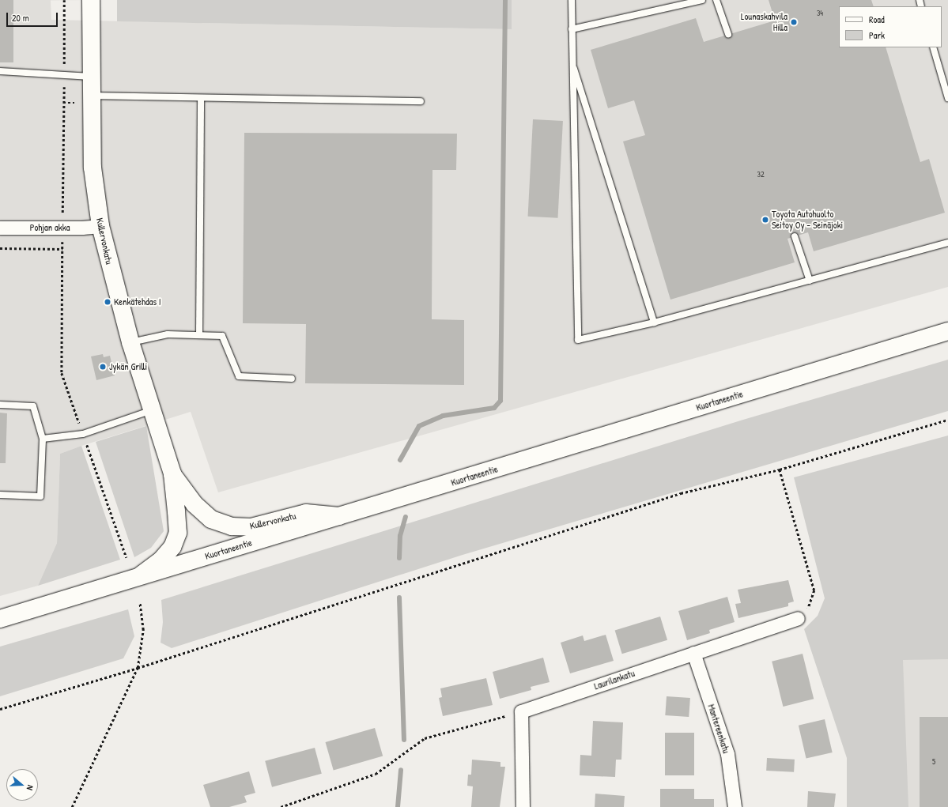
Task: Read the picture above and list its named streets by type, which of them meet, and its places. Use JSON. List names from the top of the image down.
{
  "streets": {
    "main road": ["Kullervonkatu", "Kuortaneentie"],
    "street": ["Pohjan akka", "Laurilankatu", "Mantereenkatu"]
  },
  "crossings": [
    ["Pohjan akka", "Kullervonkatu"],
    ["Kullervonkatu", "Kuortaneentie"],
    ["Laurilankatu", "Mantereenkatu"]
  ],
  "places": [
    "Lounaskahvila Hilla",
    "Toyota Autohuolto Seitoy Oy - Seinäjoki",
    "Kenkätehdas I",
    "Jykän Grilli"
  ],
  "house_numbers": ["34", "32", "5"],
  "legend": ["Road", "Park"],
  "scale_bar": "20 m",
  "north": "right"
}
